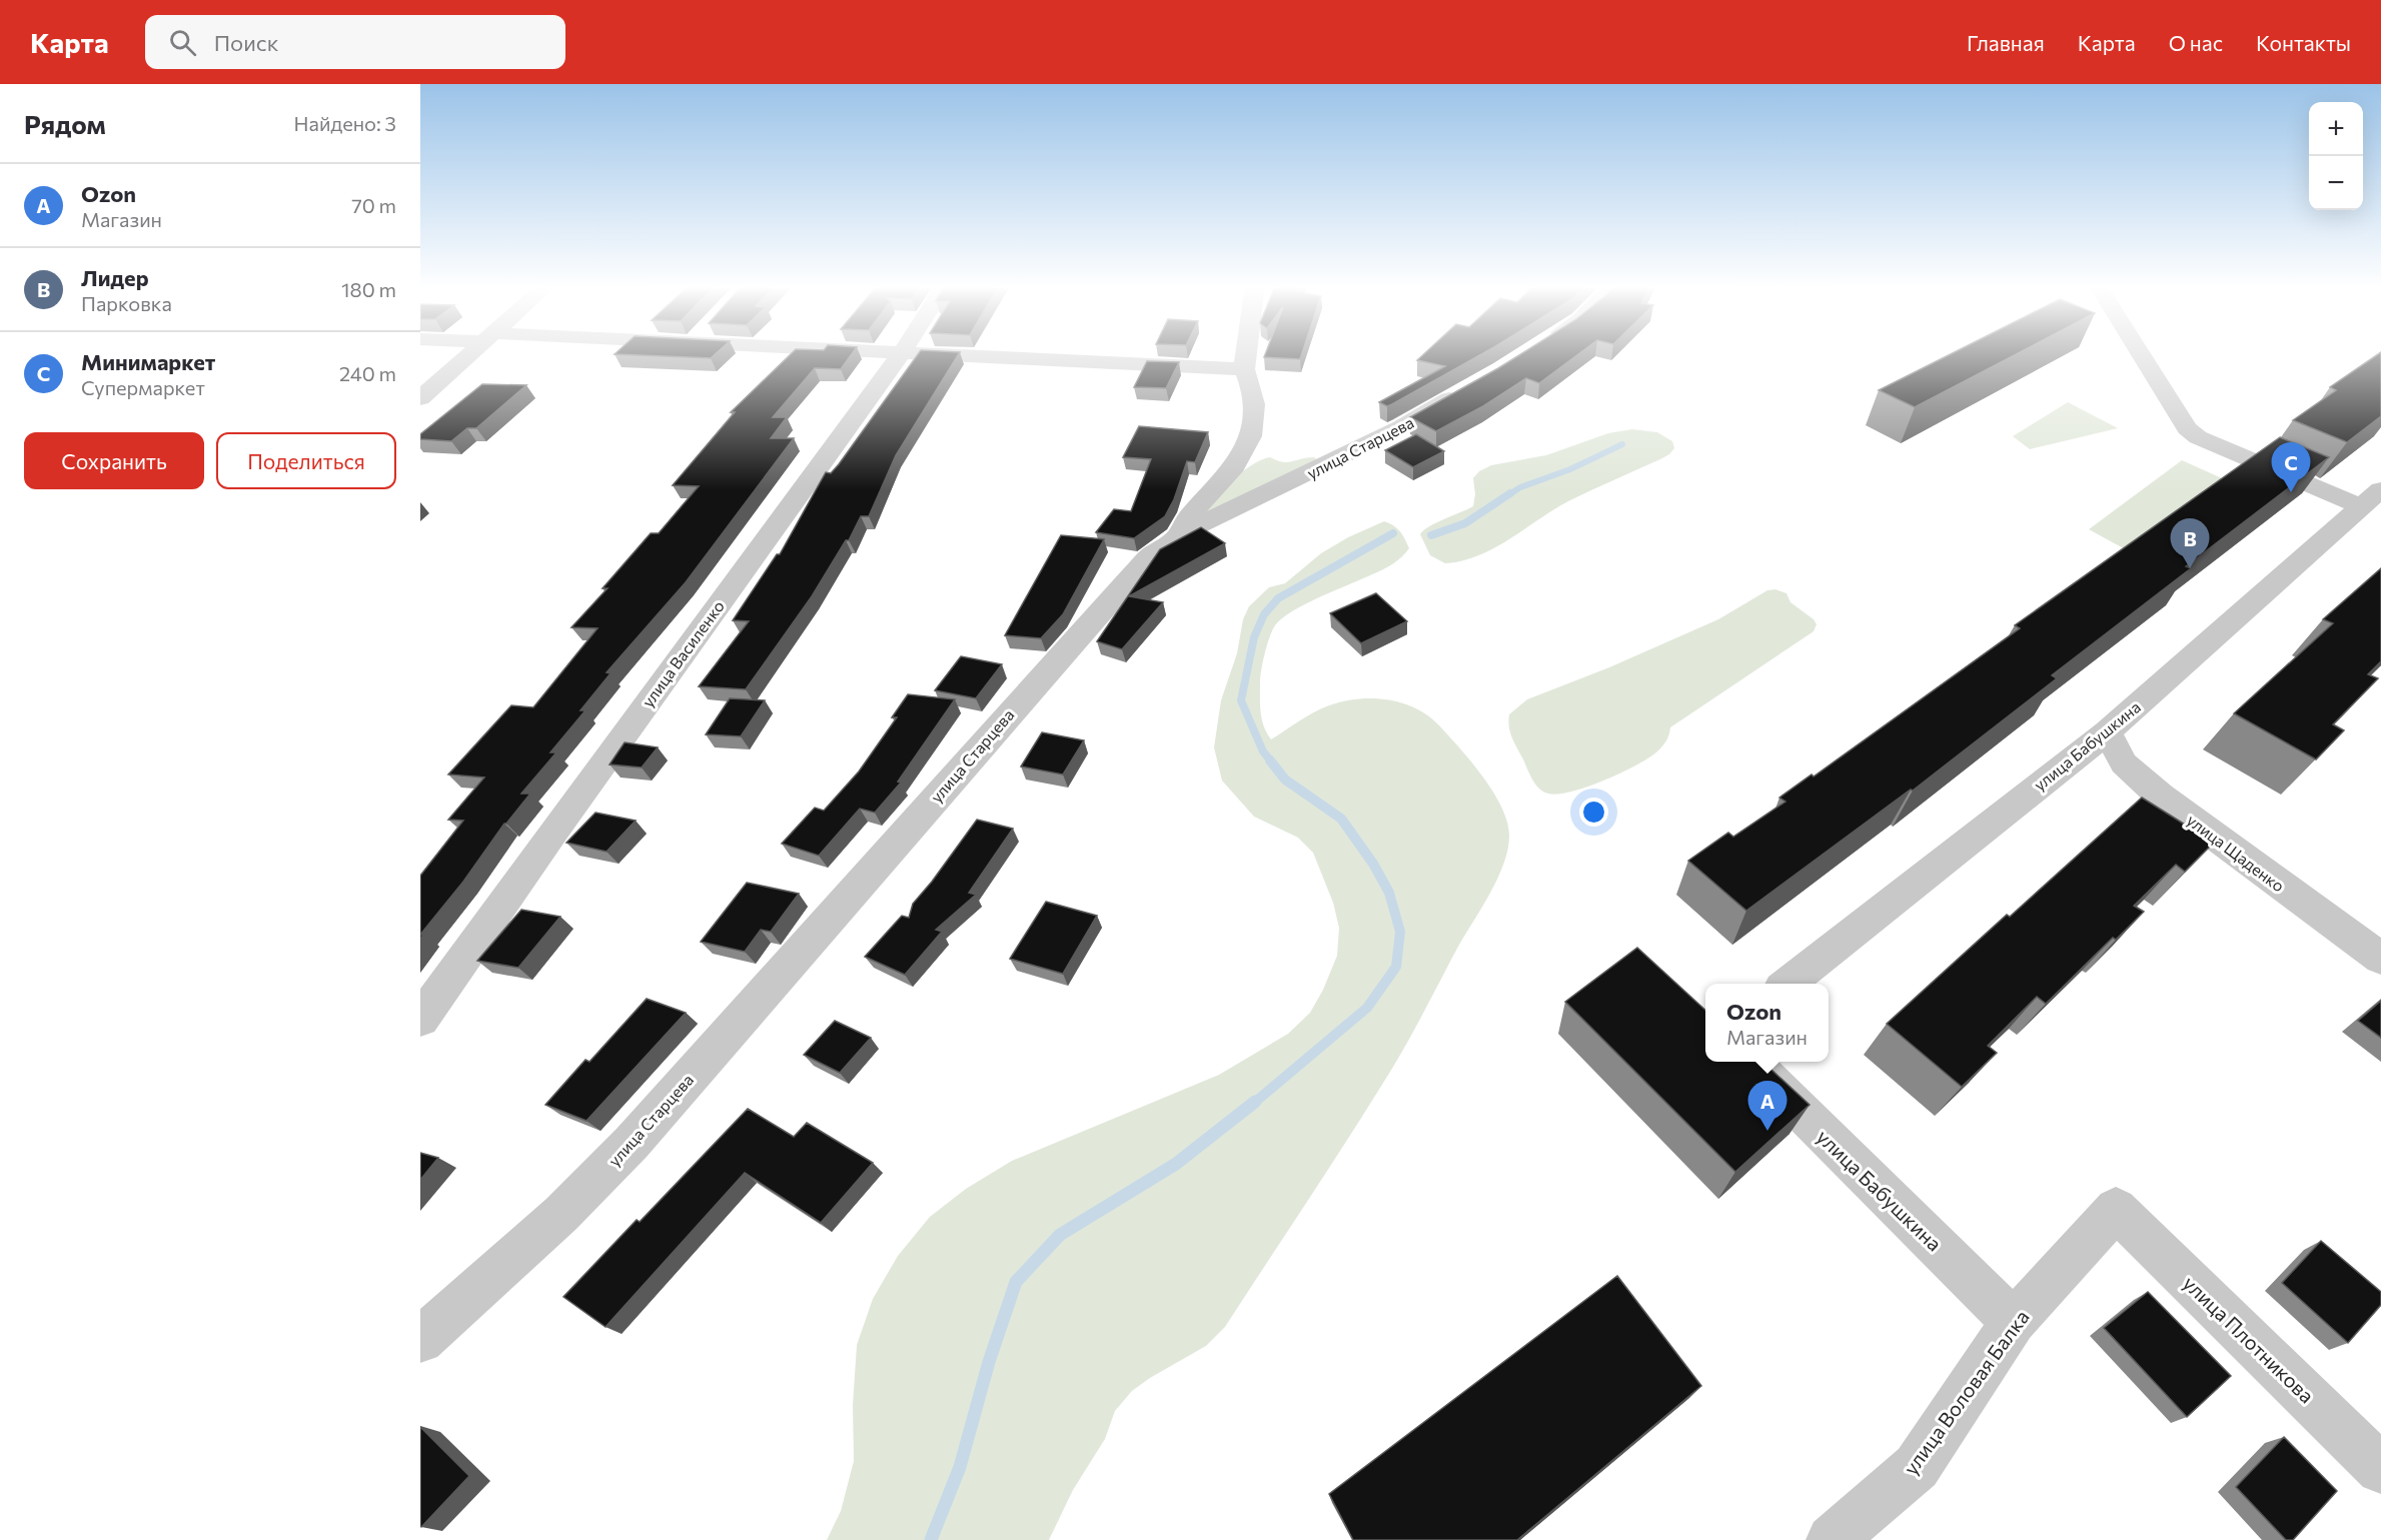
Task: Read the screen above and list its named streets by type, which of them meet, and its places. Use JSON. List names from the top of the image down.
{
  "streets": {
    "street": [
      "улица Старцева",
      "улица Василенко",
      "улица Бабушкина",
      "улица Щаденко",
      "улица Плотникова",
      "улица Воловая Балка"
    ]
  },
  "crossings": [
    ["улица Бабушкина", "улица Щаденко"],
    ["улица Бабушкина", "улица Воловая Балка"],
    ["улица Плотникова", "улица Воловая Балка"]
  ],
  "page": {
    "header": "Карта",
    "search": "Поиск",
    "nav": [
      "Главная",
      "Карта",
      "О нас",
      "Контакты"
    ],
    "heading": ["Рядом", "Найдено: 3"],
    "map_buttons": ["+", "−"],
    "list": [
      {
        "mark": "A",
        "name": "Ozon",
        "note": "Магазин",
        "value": "70 m"
      },
      {
        "mark": "B",
        "name": "Лидер",
        "note": "Парковка",
        "value": "180 m"
      },
      {
        "mark": "C",
        "name": "Минимаркет",
        "note": "Супермаркет",
        "value": "240 m"
      }
    ],
    "buttons": ["Сохранить", "Поделиться"],
    "pins": ["C", "B", "A"],
    "popup": ["Ozon", "Магазин"]
  }
}
